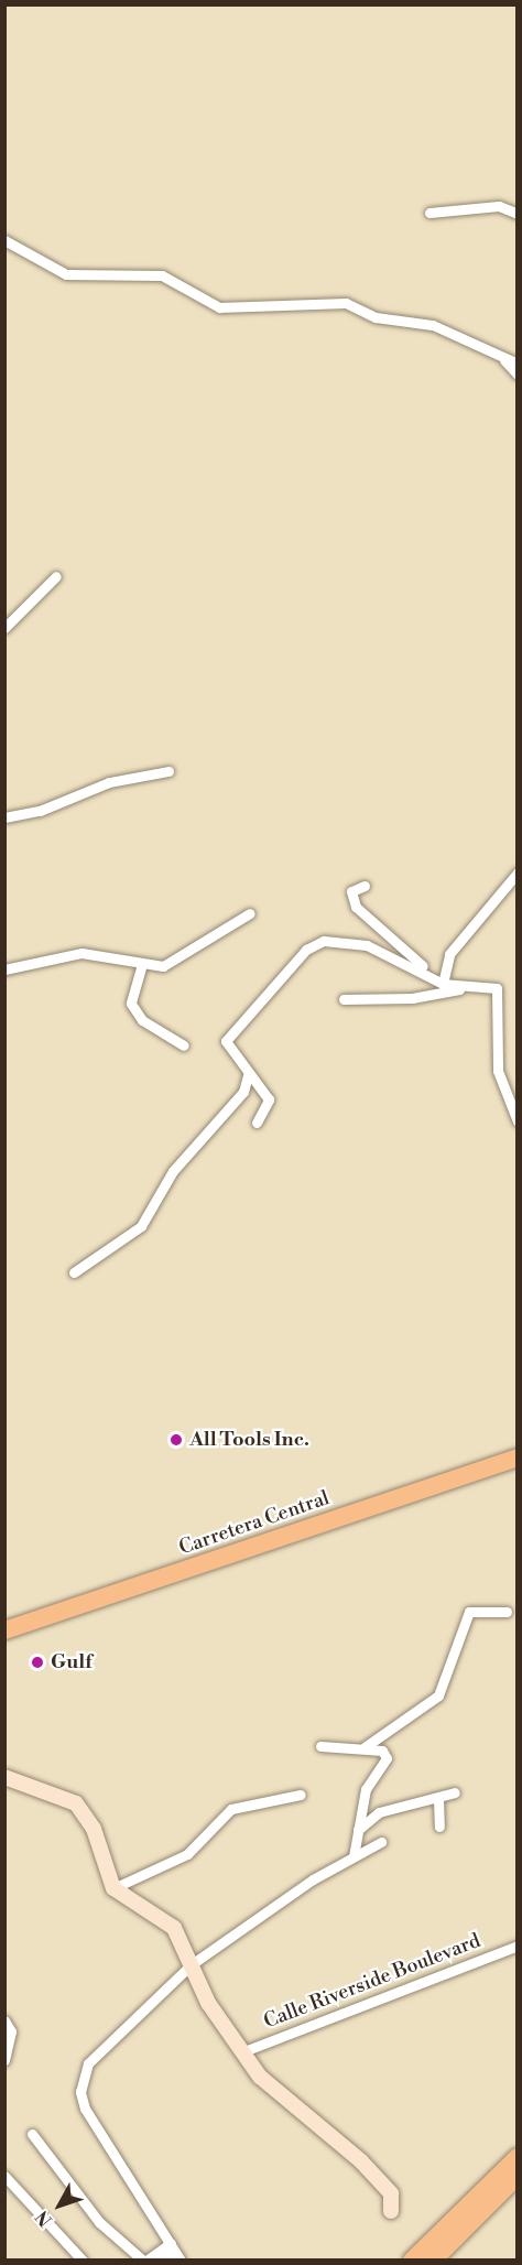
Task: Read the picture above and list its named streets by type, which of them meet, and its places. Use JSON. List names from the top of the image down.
{
  "streets": {
    "highway": ["Carretera Central"],
    "street": ["Calle Riverside Boulevard"]
  },
  "places": ["All Tools Inc.", "Gulf"],
  "north": "bottom left"
}
